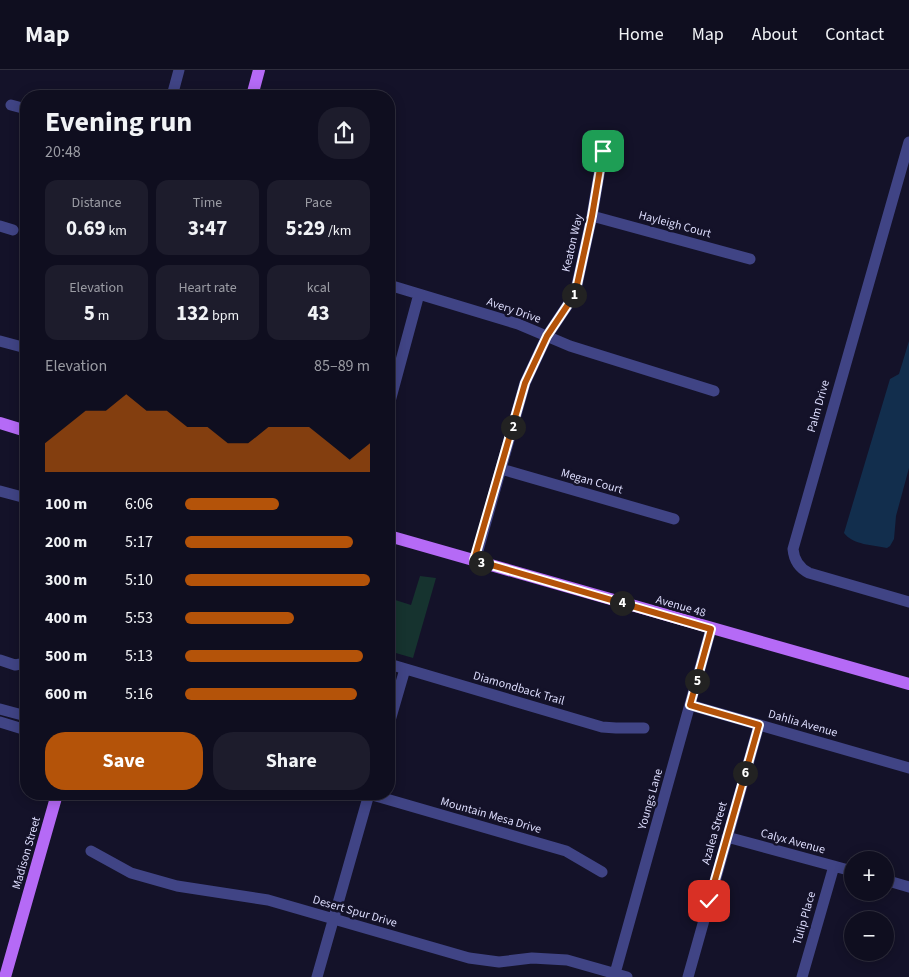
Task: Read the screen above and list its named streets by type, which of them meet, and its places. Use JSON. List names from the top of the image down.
{
  "streets": {
    "main road": ["Avenue 48", "Madison Street"],
    "street": [
      "Hayleigh Court",
      "Keaton Way",
      "Avery Drive",
      "Palm Drive",
      "Megan Court",
      "Diamondback Trail",
      "Dahlia Avenue",
      "Youngs Lane",
      "Mountain Mesa Drive",
      "Azalea Street",
      "Calyx Avenue",
      "Desert Spur Drive",
      "Tulip Place"
    ]
  },
  "crossings": [
    ["Hayleigh Court", "Keaton Way"],
    ["Keaton Way", "Avery Drive"],
    ["Keaton Way", "Megan Court"],
    ["Keaton Way", "Avenue 48"],
    ["Avenue 48", "Youngs Lane"],
    ["Dahlia Avenue", "Youngs Lane"],
    ["Dahlia Avenue", "Azalea Street"],
    ["Youngs Lane", "Desert Spur Drive"],
    ["Azalea Street", "Calyx Avenue"],
    ["Calyx Avenue", "Tulip Place"]
  ],
  "page": {
    "header": "Map",
    "nav": [
      "Home",
      "Map",
      "About",
      "Contact"
    ],
    "heading": ["Evening run", "20:48"],
    "stats": [
      ["Distance", "0.69 km"],
      ["Time", "3:47"],
      ["Pace", "5:29 /km"],
      ["Elevation", "5 m"],
      ["Heart rate", "132 bpm"],
      ["kcal", "43"]
    ],
    "pins": [
      "1",
      "2",
      "3",
      "4",
      "5",
      "6"
    ],
    "chart": ["Elevation", "85–89 m"],
    "list": [
      {
        "name": "100 m",
        "note": "6:06"
      },
      {
        "name": "200 m",
        "note": "5:17"
      },
      {
        "name": "300 m",
        "note": "5:10"
      },
      {
        "name": "400 m",
        "note": "5:53"
      },
      {
        "name": "500 m",
        "note": "5:13"
      },
      {
        "name": "600 m",
        "note": "5:16"
      }
    ],
    "buttons": ["Save", "Share"],
    "map_buttons": ["+", "−"]
  }
}
